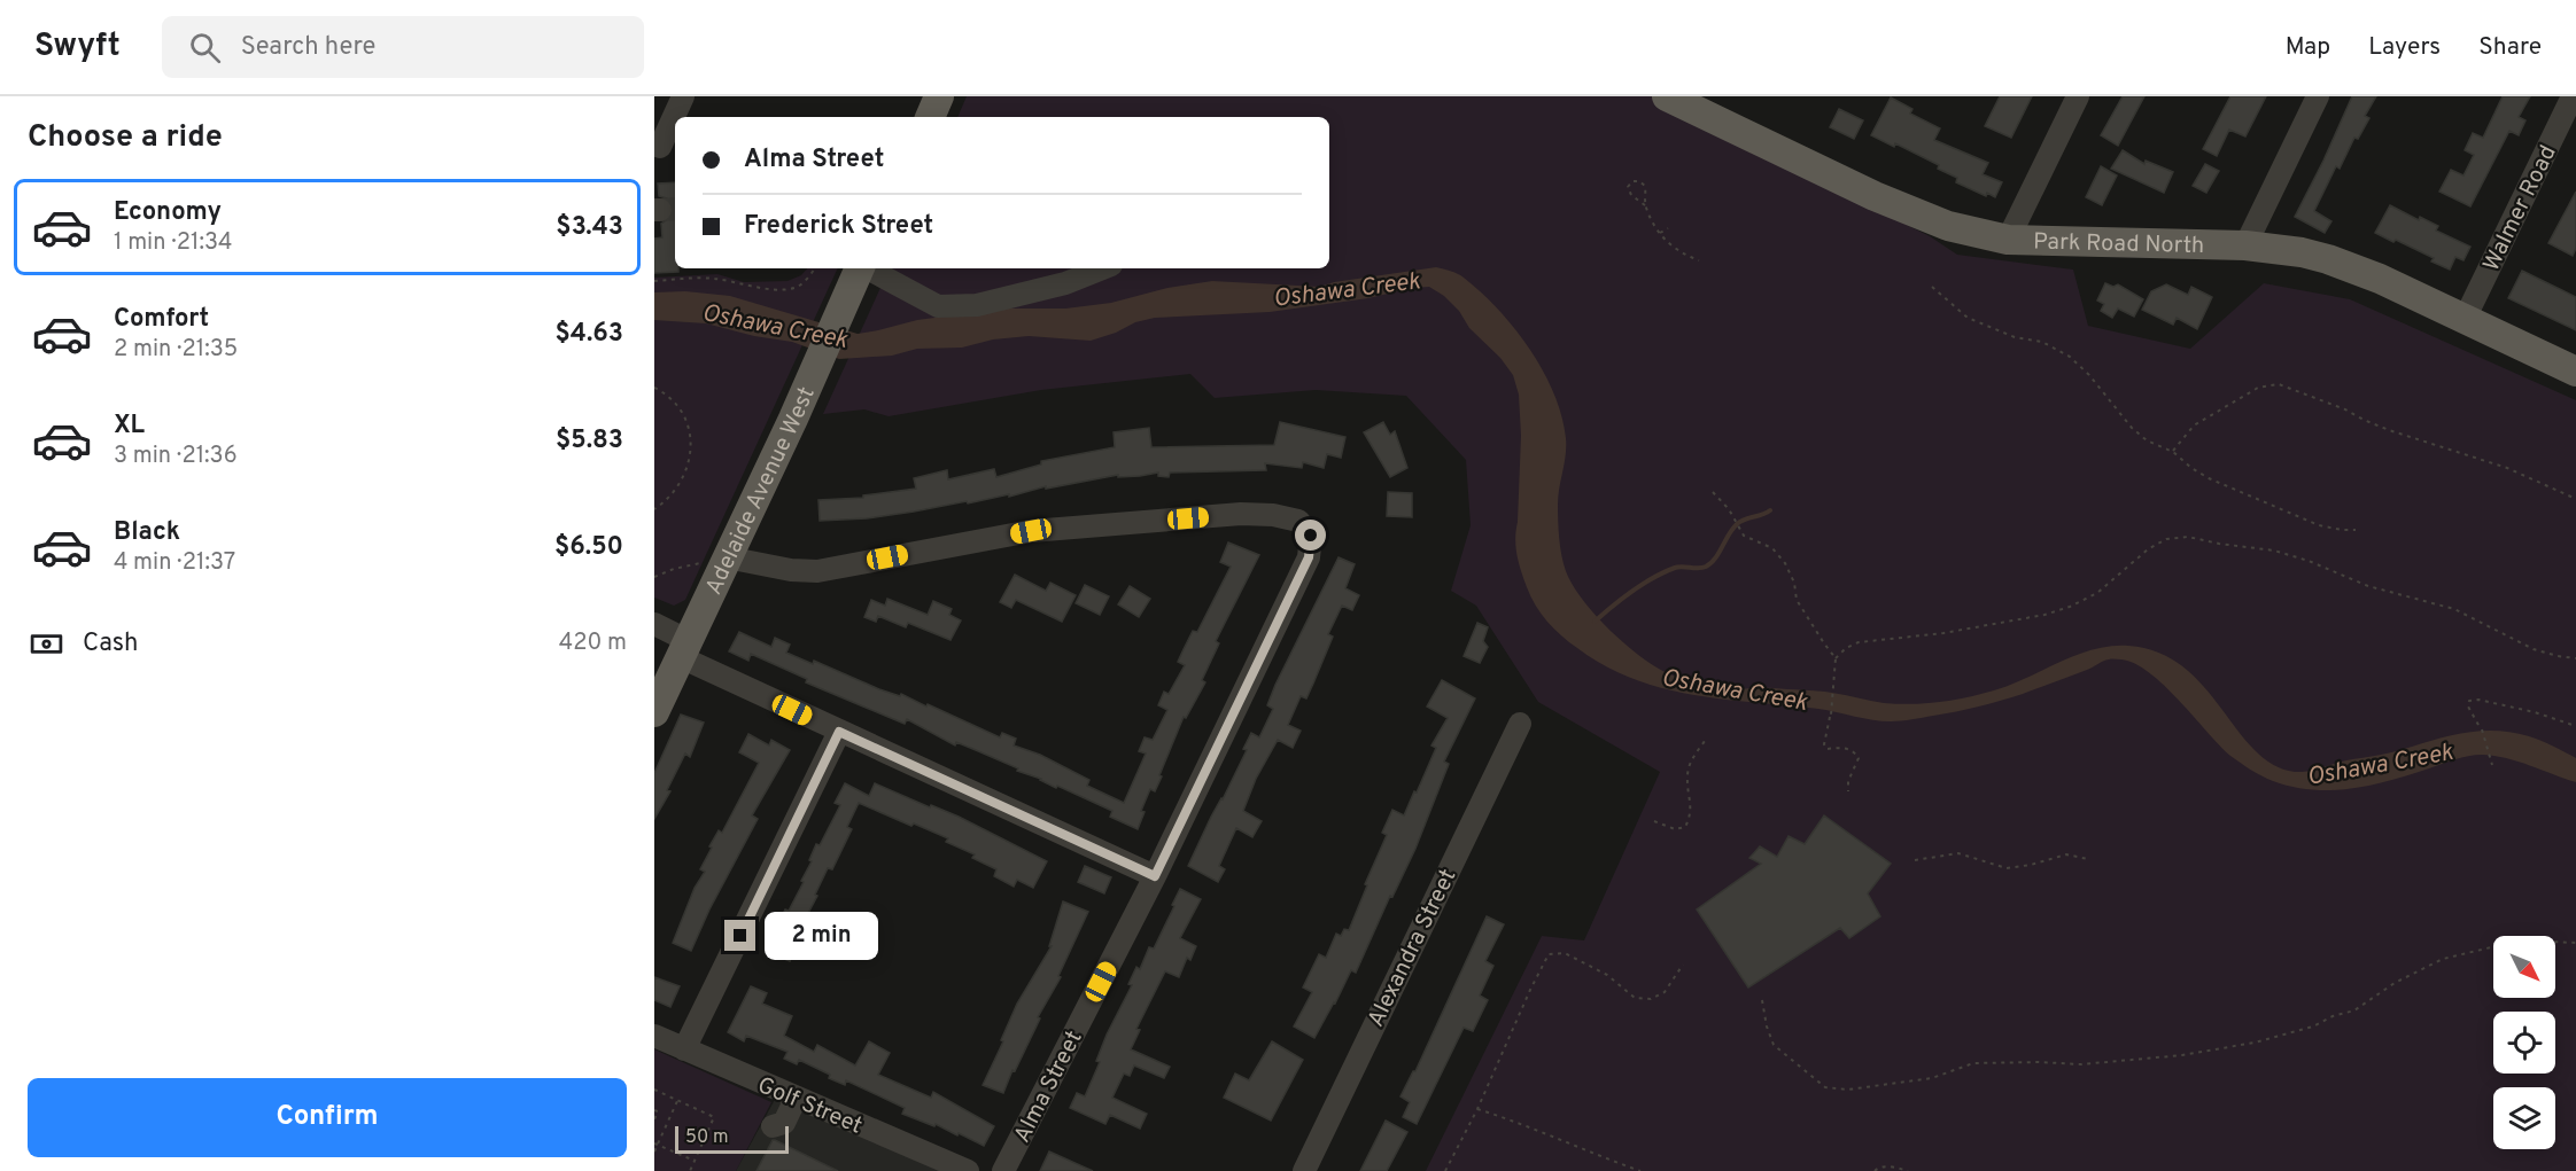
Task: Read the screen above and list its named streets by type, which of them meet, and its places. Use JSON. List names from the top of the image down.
{
  "streets": {
    "main road": ["Park Road North", "Adelaide Avenue West"],
    "street": [
      "Walmer Road",
      "Alexandra Street",
      "Alma Street",
      "Golf Street"
    ]
  },
  "crossings": [
    ["Walmer Road", "Park Road North"],
    ["Adelaide Avenue West", "Alma Street"]
  ],
  "water": ["Oshawa Creek"],
  "scale_bar": "50 m",
  "north": "bottom right",
  "page": {
    "header": "Swyft",
    "search": "Search here",
    "nav": ["Map", "Layers", "Share"],
    "heading": "Choose a ride",
    "banner": ["Alma Street", "Frederick Street"],
    "list": [
      {
        "name": "Economy",
        "note": "1 min · 21:34",
        "value": "$3.43"
      },
      {
        "name": "Comfort",
        "note": "2 min · 21:35",
        "value": "$4.63"
      },
      {
        "name": "XL",
        "note": "3 min · 21:36",
        "value": "$5.83"
      },
      {
        "name": "Black",
        "note": "4 min · 21:37",
        "value": "$6.50"
      }
    ],
    "pay": ["Cash", "420 m"],
    "bubble": "2 min",
    "buttons": "Confirm",
    "scale": "50 m"
  }
}
